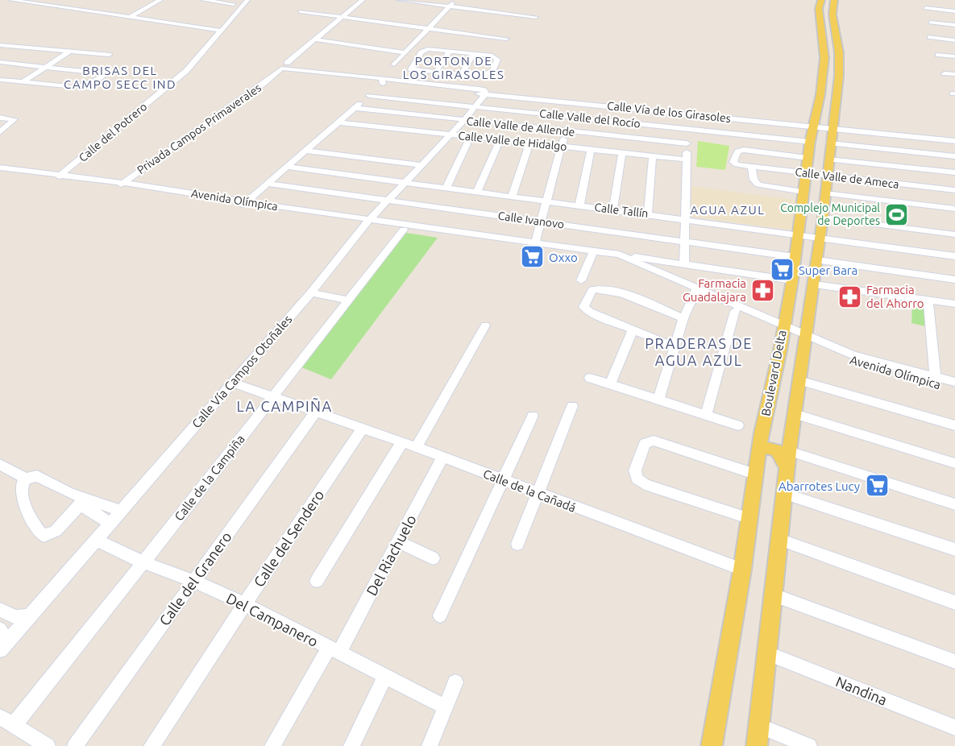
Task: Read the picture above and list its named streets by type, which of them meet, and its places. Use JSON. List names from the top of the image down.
{
  "streets": {
    "main road": ["Boulevard Delta"],
    "street": [
      "Calle Vía de los Girasoles",
      "Calle Valle del Rocío",
      "Calle Valle de Allende",
      "Privada Campos Primaverales",
      "Calle del Potrero",
      "Calle Valle de Hidalgo",
      "Calle Valle de Ameca",
      "Avenida Olímpica",
      "Calle Tallín",
      "Calle Ivanovo",
      "Calle Vía Campos Otoñales",
      "Calle de la Campiña",
      "Calle de la Cañadá",
      "Calle del Sendero",
      "Del Riachuelo",
      "Calle del Granero",
      "Del Campanero",
      "Nandina"
    ]
  },
  "crossings": [
    ["Calle Vía de los Girasoles", "Calle Vía Campos Otoñales"],
    ["Calle Vía de los Girasoles", "Boulevard Delta"],
    ["Calle Valle del Rocío", "Calle Vía Campos Otoñales"],
    ["Calle Valle del Rocío", "Boulevard Delta"],
    ["Calle Valle de Allende", "Calle Vía Campos Otoñales"],
    ["Privada Campos Primaverales", "Avenida Olímpica"],
    ["Calle del Potrero", "Avenida Olímpica"],
    ["Calle Valle de Hidalgo", "Calle Vía Campos Otoñales"],
    ["Calle Valle de Ameca", "Boulevard Delta"],
    ["Avenida Olímpica", "Calle Vía Campos Otoñales"],
    ["Avenida Olímpica", "Boulevard Delta"],
    ["Avenida Olímpica", "Calle de la Campiña"],
    ["Calle Tallín", "Calle Vía Campos Otoñales"],
    ["Calle Tallín", "Boulevard Delta"],
    ["Calle Ivanovo", "Calle Vía Campos Otoñales"],
    ["Calle Ivanovo", "Boulevard Delta"],
    ["Calle Vía Campos Otoñales", "Calle de la Cañadá"],
    ["Calle Vía Campos Otoñales", "Del Campanero"],
    ["Boulevard Delta", "Calle de la Cañadá"],
    ["Boulevard Delta", "Nandina"],
    ["Calle de la Campiña", "Calle de la Cañadá"],
    ["Calle de la Campiña", "Del Campanero"],
    ["Calle de la Cañadá", "Calle del Sendero"],
    ["Calle de la Cañadá", "Del Riachuelo"],
    ["Calle de la Cañadá", "Calle del Granero"],
    ["Calle del Sendero", "Del Campanero"],
    ["Del Riachuelo", "Del Campanero"],
    ["Calle del Granero", "Del Campanero"]
  ],
  "districts": [
    "PORTON DE LOS GIRASOLES",
    "BRISAS DEL CAMPO SECC IND",
    "AGUA AZUL",
    "PRADERAS DE AGUA AZUL",
    "LA CAMPIÑA"
  ],
  "places": {
    "sports": ["Complejo Municipal de Deportes"],
    "supermarket": ["Oxxo", "Super Bara", "Abarrotes Lucy"],
    "pharmacy": ["Farmacia Guadalajara", "Farmacia del Ahorro"]
  }
}
